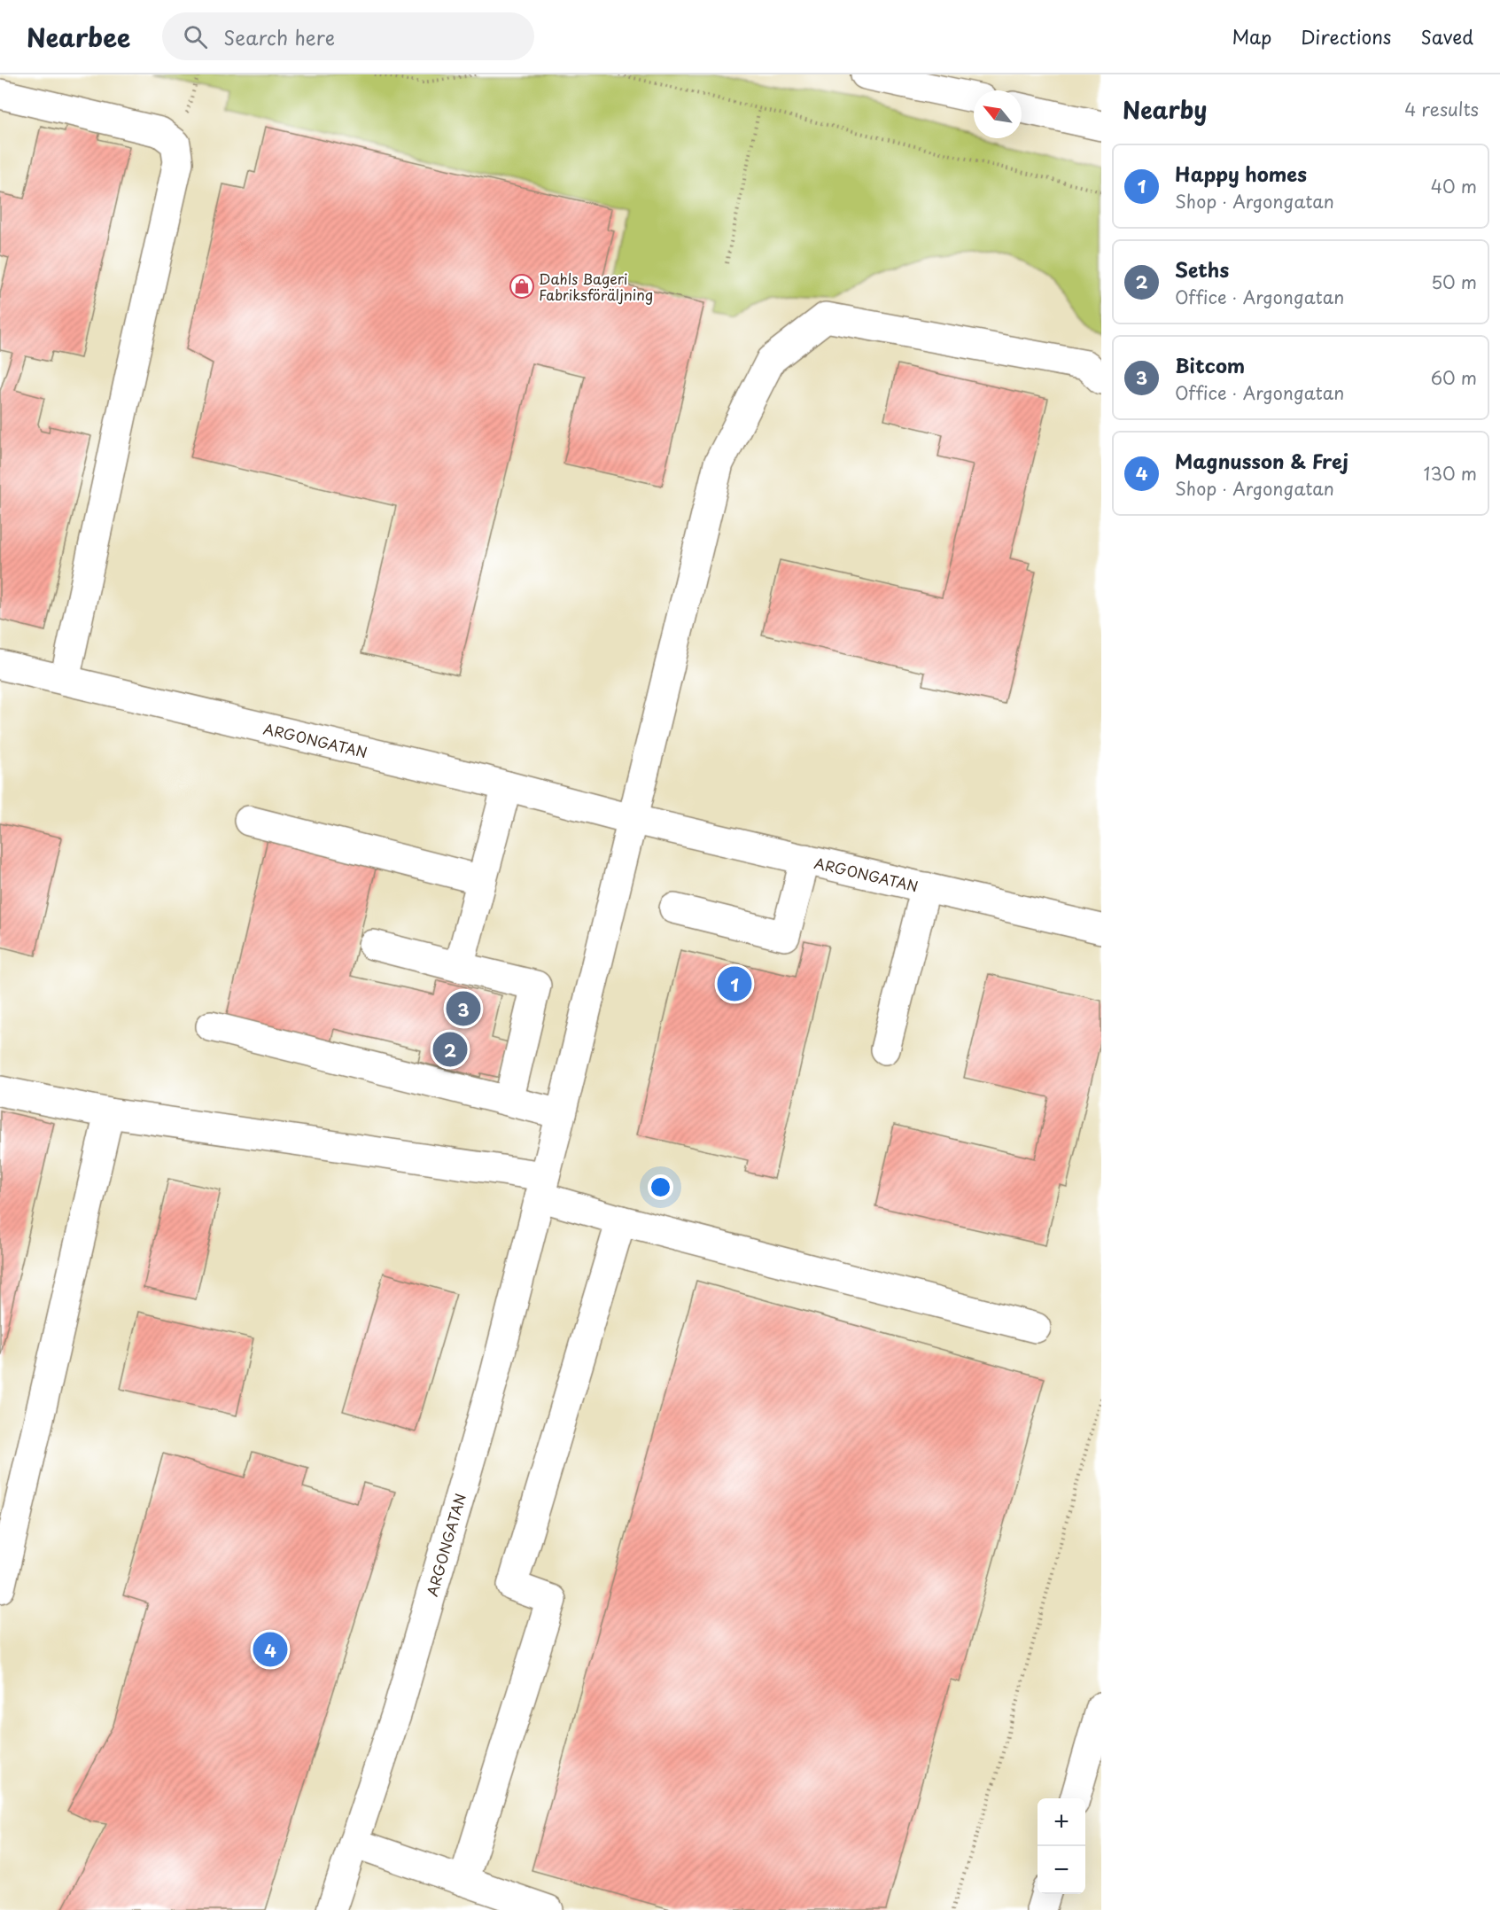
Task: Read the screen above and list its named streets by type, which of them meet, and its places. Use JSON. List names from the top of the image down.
{
  "streets": {
    "street": ["ARGONGATAN"]
  },
  "places": {
    "shop": ["Dahls Bageri Fabriksföräljning"]
  },
  "north": "top left",
  "page": {
    "header": "Nearbee",
    "search": "Search here",
    "nav": ["Map", "Directions", "Saved"],
    "heading": ["Nearby", "4 results"],
    "list": [
      {
        "mark": "1",
        "name": "Happy homes",
        "note": "Shop · Argongatan",
        "value": "40 m"
      },
      {
        "mark": "2",
        "name": "Seths",
        "note": "Office · Argongatan",
        "value": "50 m"
      },
      {
        "mark": "3",
        "name": "Bitcom",
        "note": "Office · Argongatan",
        "value": "60 m"
      },
      {
        "mark": "4",
        "name": "Magnusson & Frej",
        "note": "Shop · Argongatan",
        "value": "130 m"
      }
    ],
    "pins": [
      "1",
      "3",
      "2",
      "4"
    ],
    "map_buttons": ["+", "−"]
  }
}
